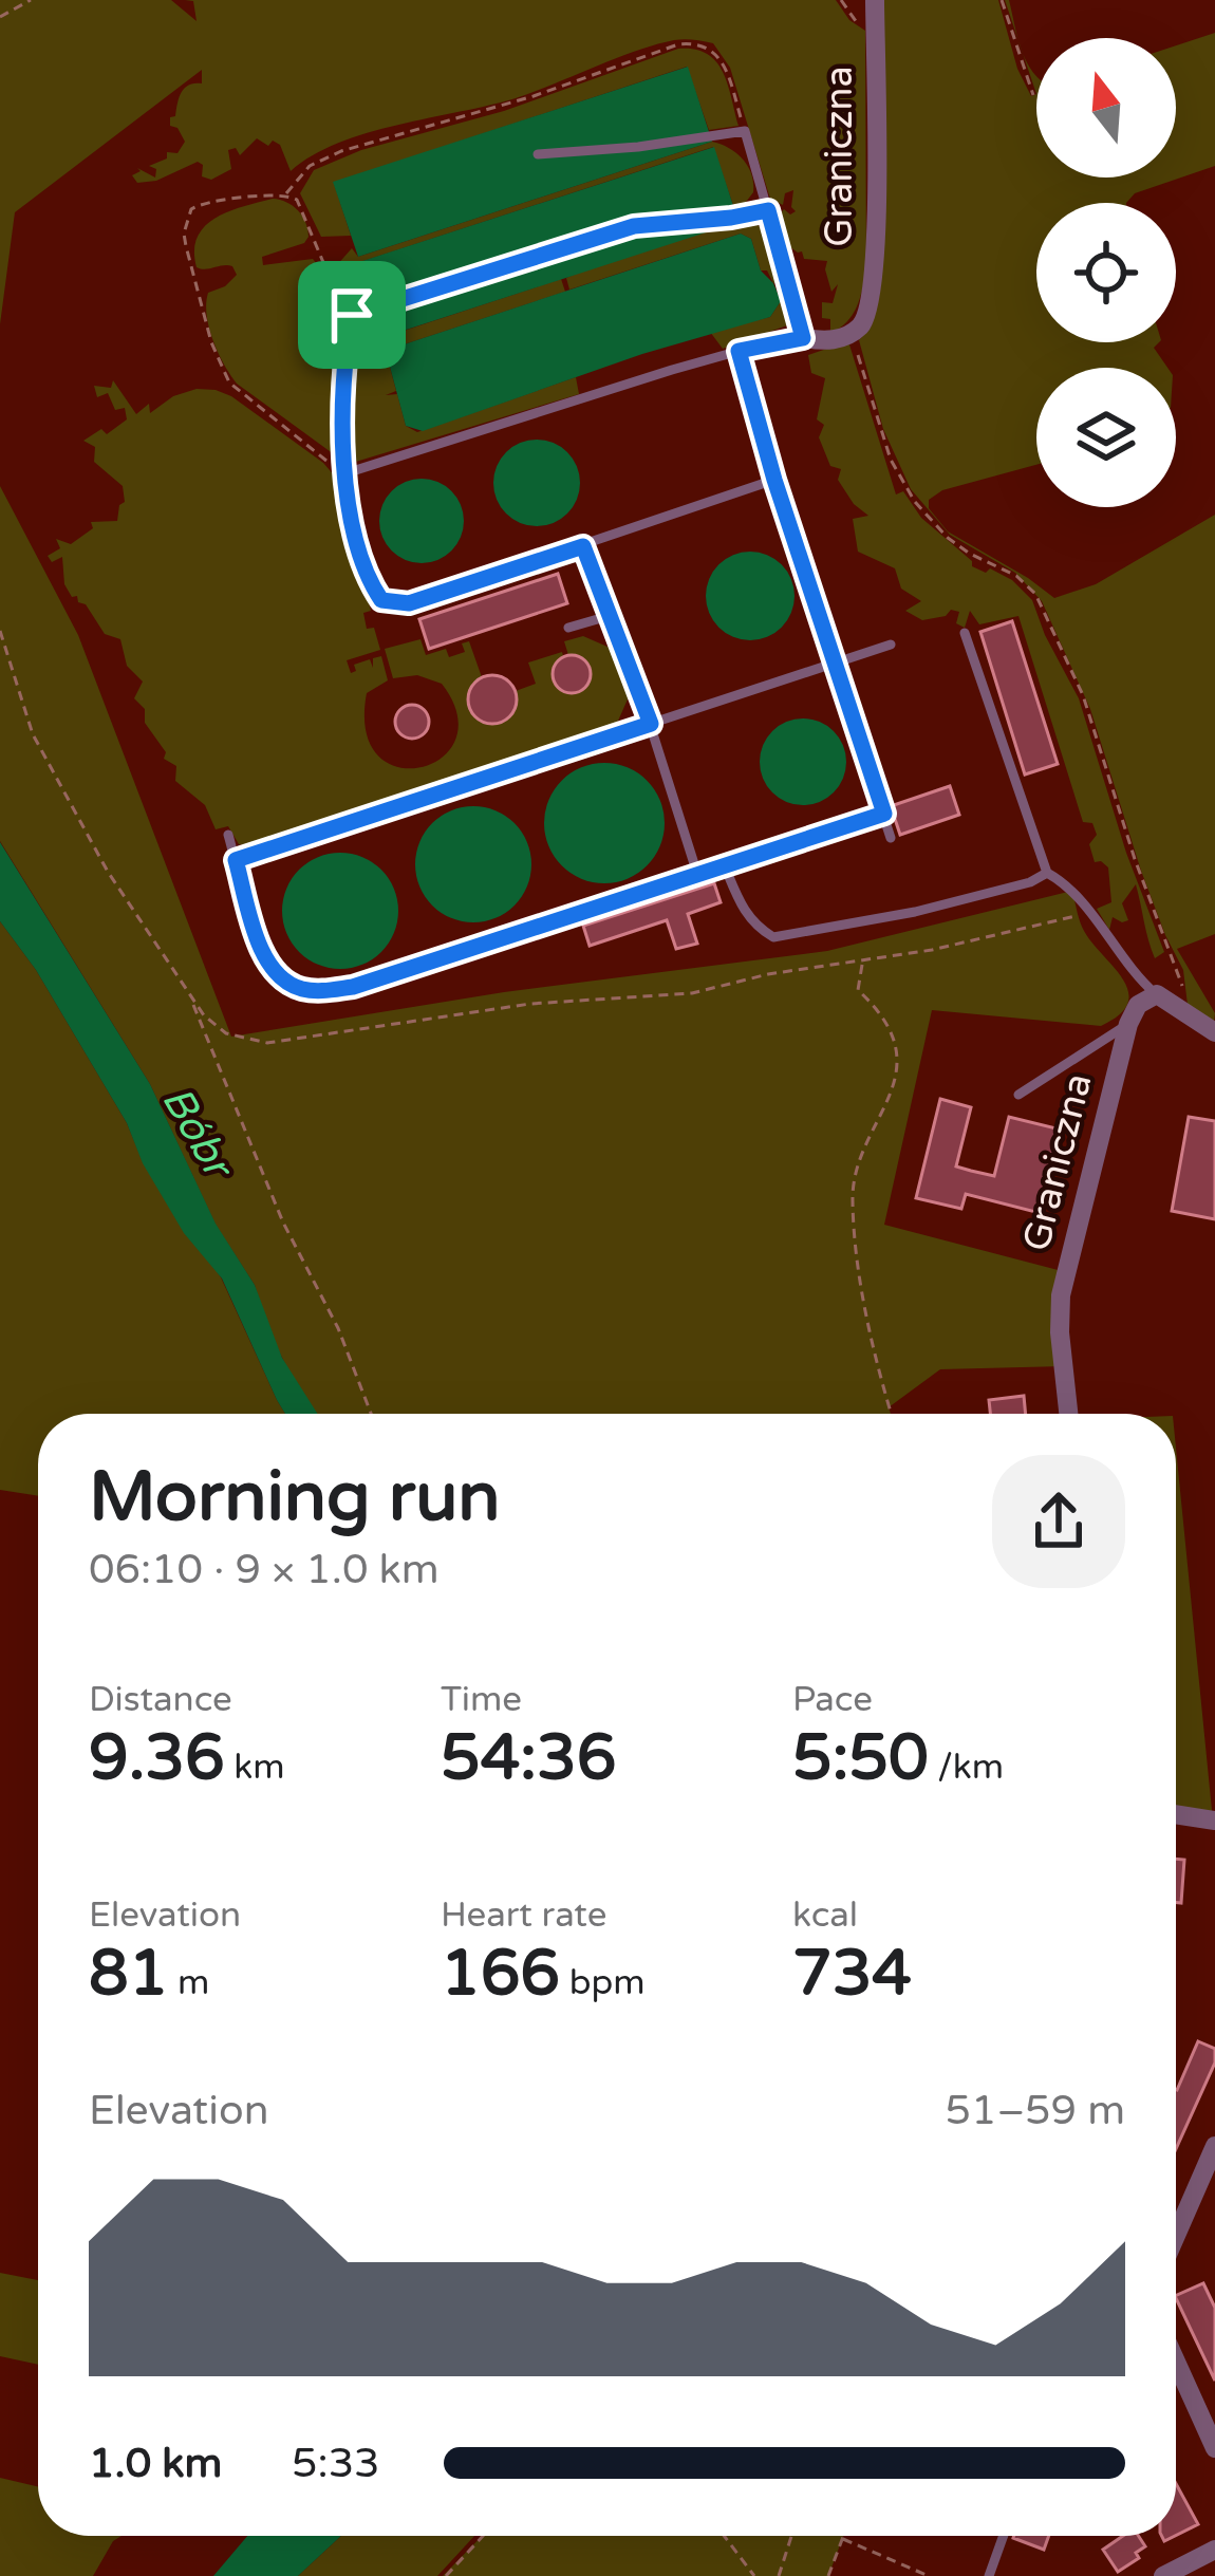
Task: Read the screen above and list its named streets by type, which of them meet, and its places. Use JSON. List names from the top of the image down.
{
  "streets": {
    "street": ["Graniczna"]
  },
  "water": ["Bóbr"],
  "north": "top",
  "page": {
    "heading": ["Morning run", "06:10 · 9 × 1.0 km"],
    "stats": [
      ["Distance", "9.36 km"],
      ["Time", "54:36"],
      ["Pace", "5:50 /km"],
      ["Elevation", "81 m"],
      ["Heart rate", "166 bpm"],
      ["kcal", "734"]
    ],
    "chart": ["Elevation", "51–59 m"],
    "list": [
      {
        "name": "1.0 km",
        "note": "5:33"
      }
    ]
  }
}
